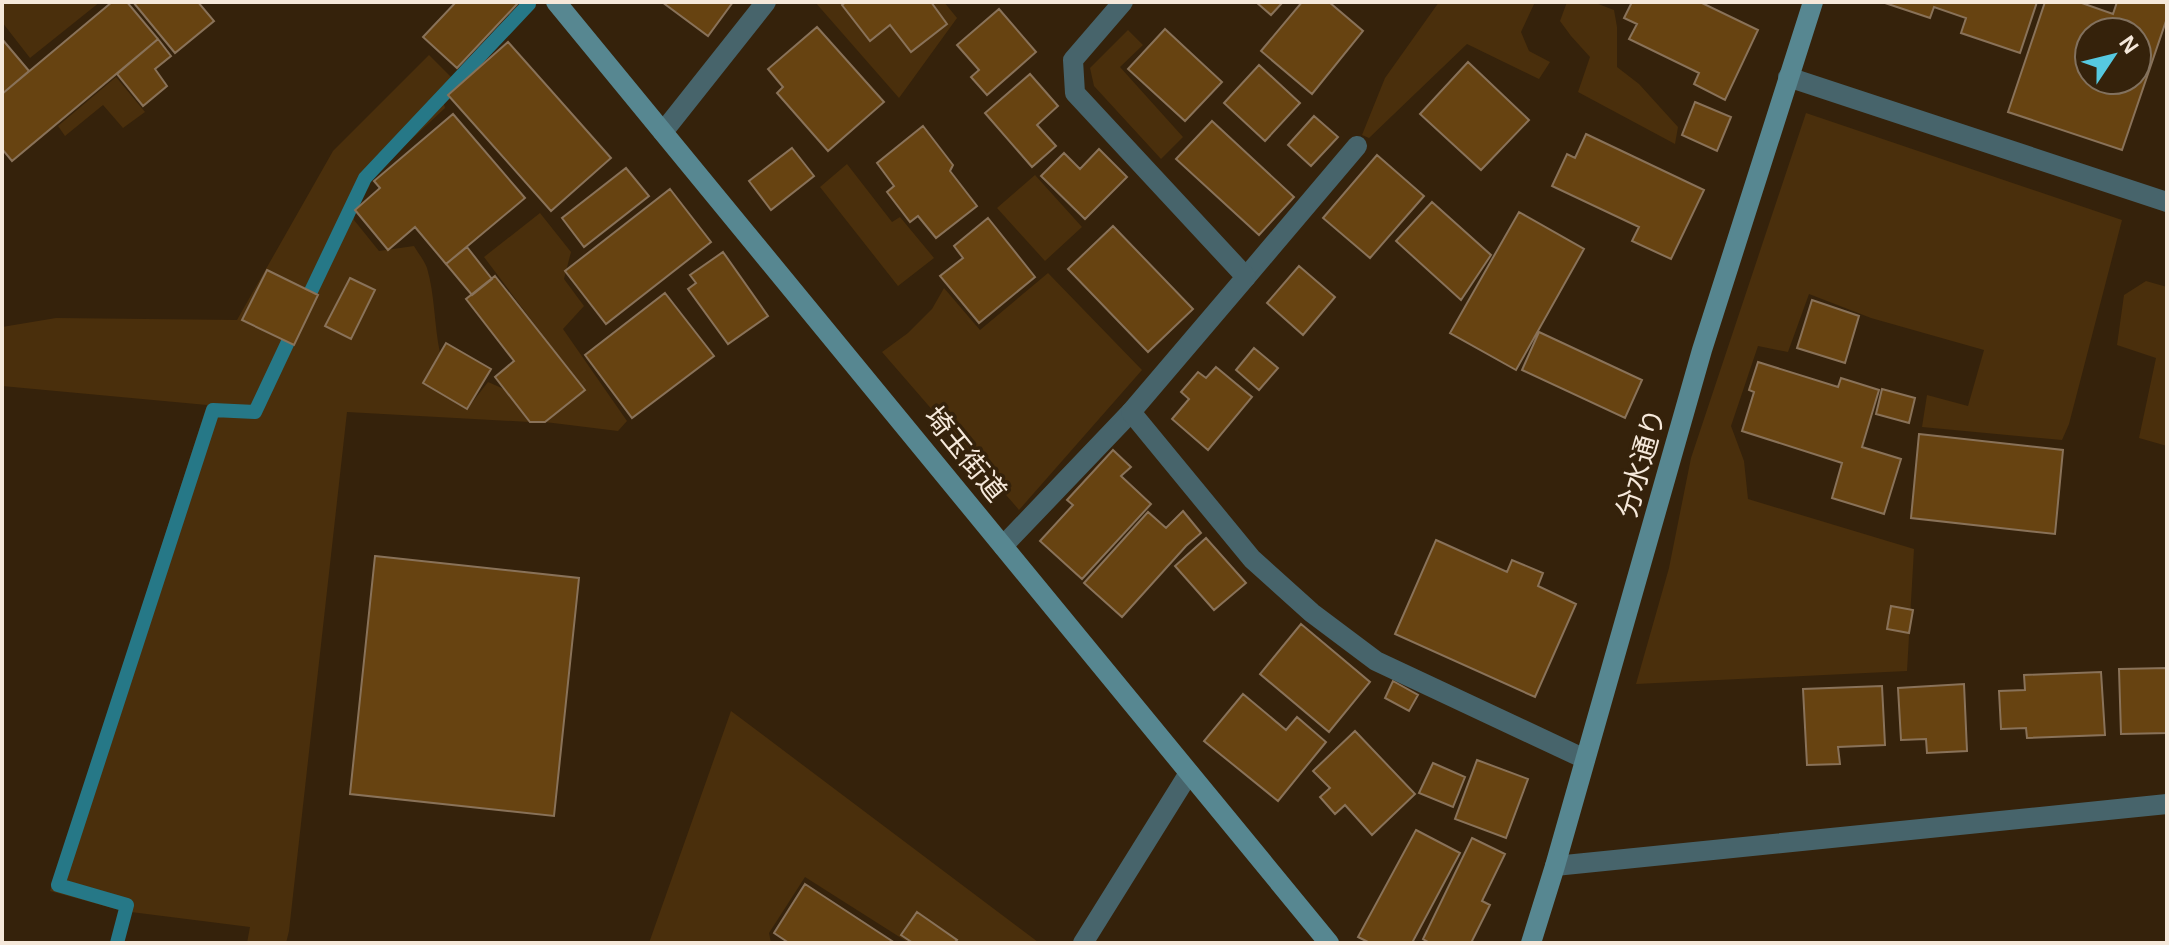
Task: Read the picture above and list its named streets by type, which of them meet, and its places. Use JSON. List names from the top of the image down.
{
  "streets": {
    "street": ["埼玉街道", "分水通り"]
  },
  "north": "top right"
}
